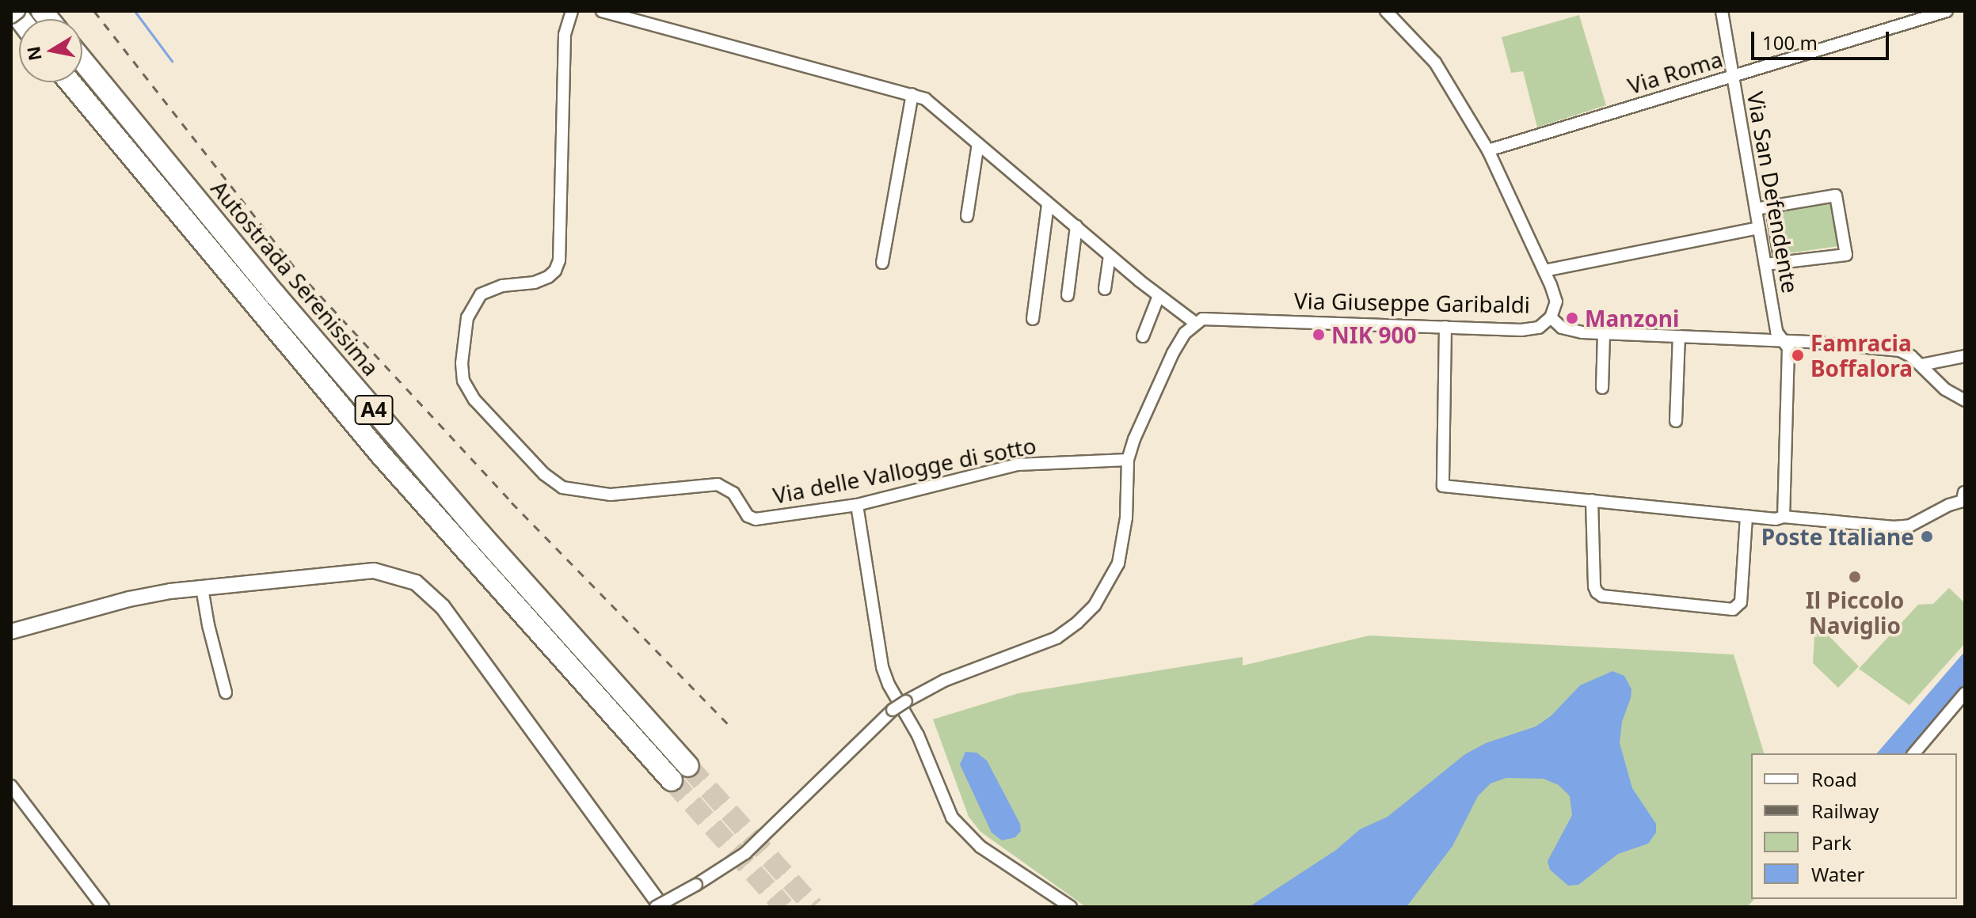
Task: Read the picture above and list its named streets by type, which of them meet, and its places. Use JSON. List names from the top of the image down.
{
  "streets": {
    "highway": ["Autostrada Serenissima", "A4"],
    "street": [
      "Via Roma",
      "Via San Defendente",
      "Via Giuseppe Garibaldi",
      "Via delle Vallogge di sotto"
    ]
  },
  "crossings": [
    ["Via Roma", "Via San Defendente"],
    ["Via San Defendente", "Via Giuseppe Garibaldi"]
  ],
  "places": [
    "Manzoni",
    "NIK 900",
    "Famracia Boffalora",
    "Poste Italiane",
    "Il Piccolo Naviglio"
  ],
  "legend": [
    "Road",
    "Railway",
    "Park",
    "Water"
  ],
  "scale_bar": "100 m",
  "north": "left"
}
